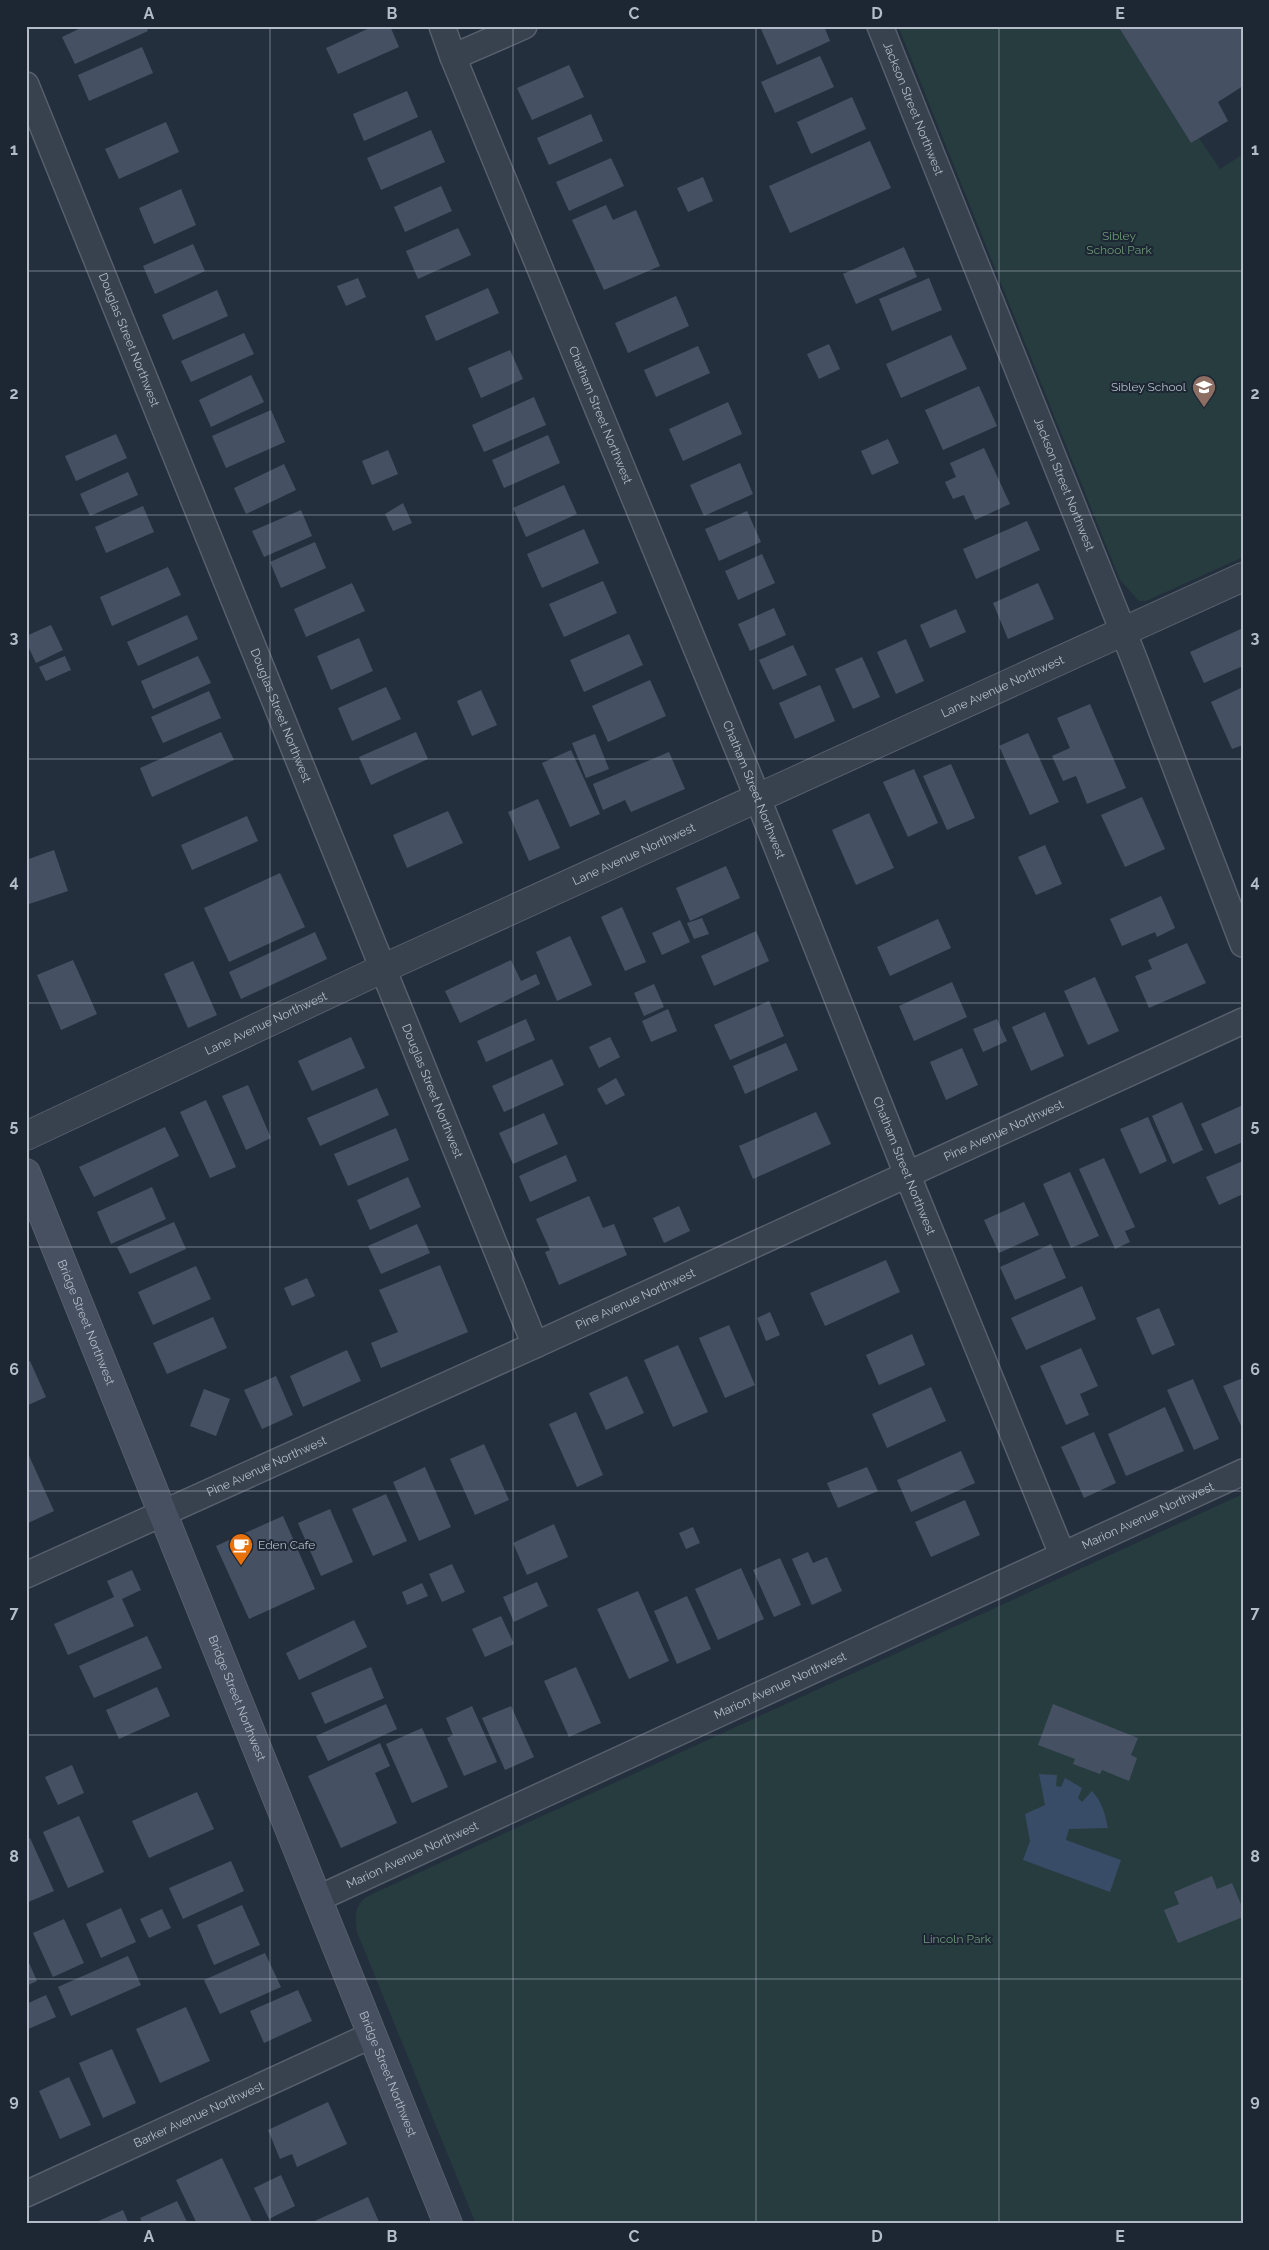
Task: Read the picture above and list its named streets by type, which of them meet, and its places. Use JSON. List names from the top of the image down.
{
  "streets": {
    "main road": ["Bridge Street Northwest"],
    "street": [
      "Jackson Street Northwest",
      "Douglas Street Northwest",
      "Chatham Street Northwest",
      "Lane Avenue Northwest",
      "Pine Avenue Northwest",
      "Marion Avenue Northwest",
      "Barker Avenue Northwest"
    ]
  },
  "crossings": [
    ["Jackson Street Northwest", "Lane Avenue Northwest"],
    ["Douglas Street Northwest", "Lane Avenue Northwest"],
    ["Douglas Street Northwest", "Pine Avenue Northwest"],
    ["Chatham Street Northwest", "Lane Avenue Northwest"],
    ["Chatham Street Northwest", "Pine Avenue Northwest"],
    ["Chatham Street Northwest", "Marion Avenue Northwest"],
    ["Pine Avenue Northwest", "Bridge Street Northwest"],
    ["Bridge Street Northwest", "Marion Avenue Northwest"],
    ["Bridge Street Northwest", "Barker Avenue Northwest"]
  ],
  "parks": ["Sibley School Park", "Lincoln Park"],
  "places": {
    "school or university": ["Sibley School"],
    "cafe": ["Eden Cafe"]
  },
  "grid": {
    "columns": [
      "A",
      "B",
      "C",
      "D",
      "E"
    ],
    "rows": [
      "1",
      "2",
      "3",
      "4",
      "5",
      "6",
      "7",
      "8",
      "9"
    ]
  }
}
